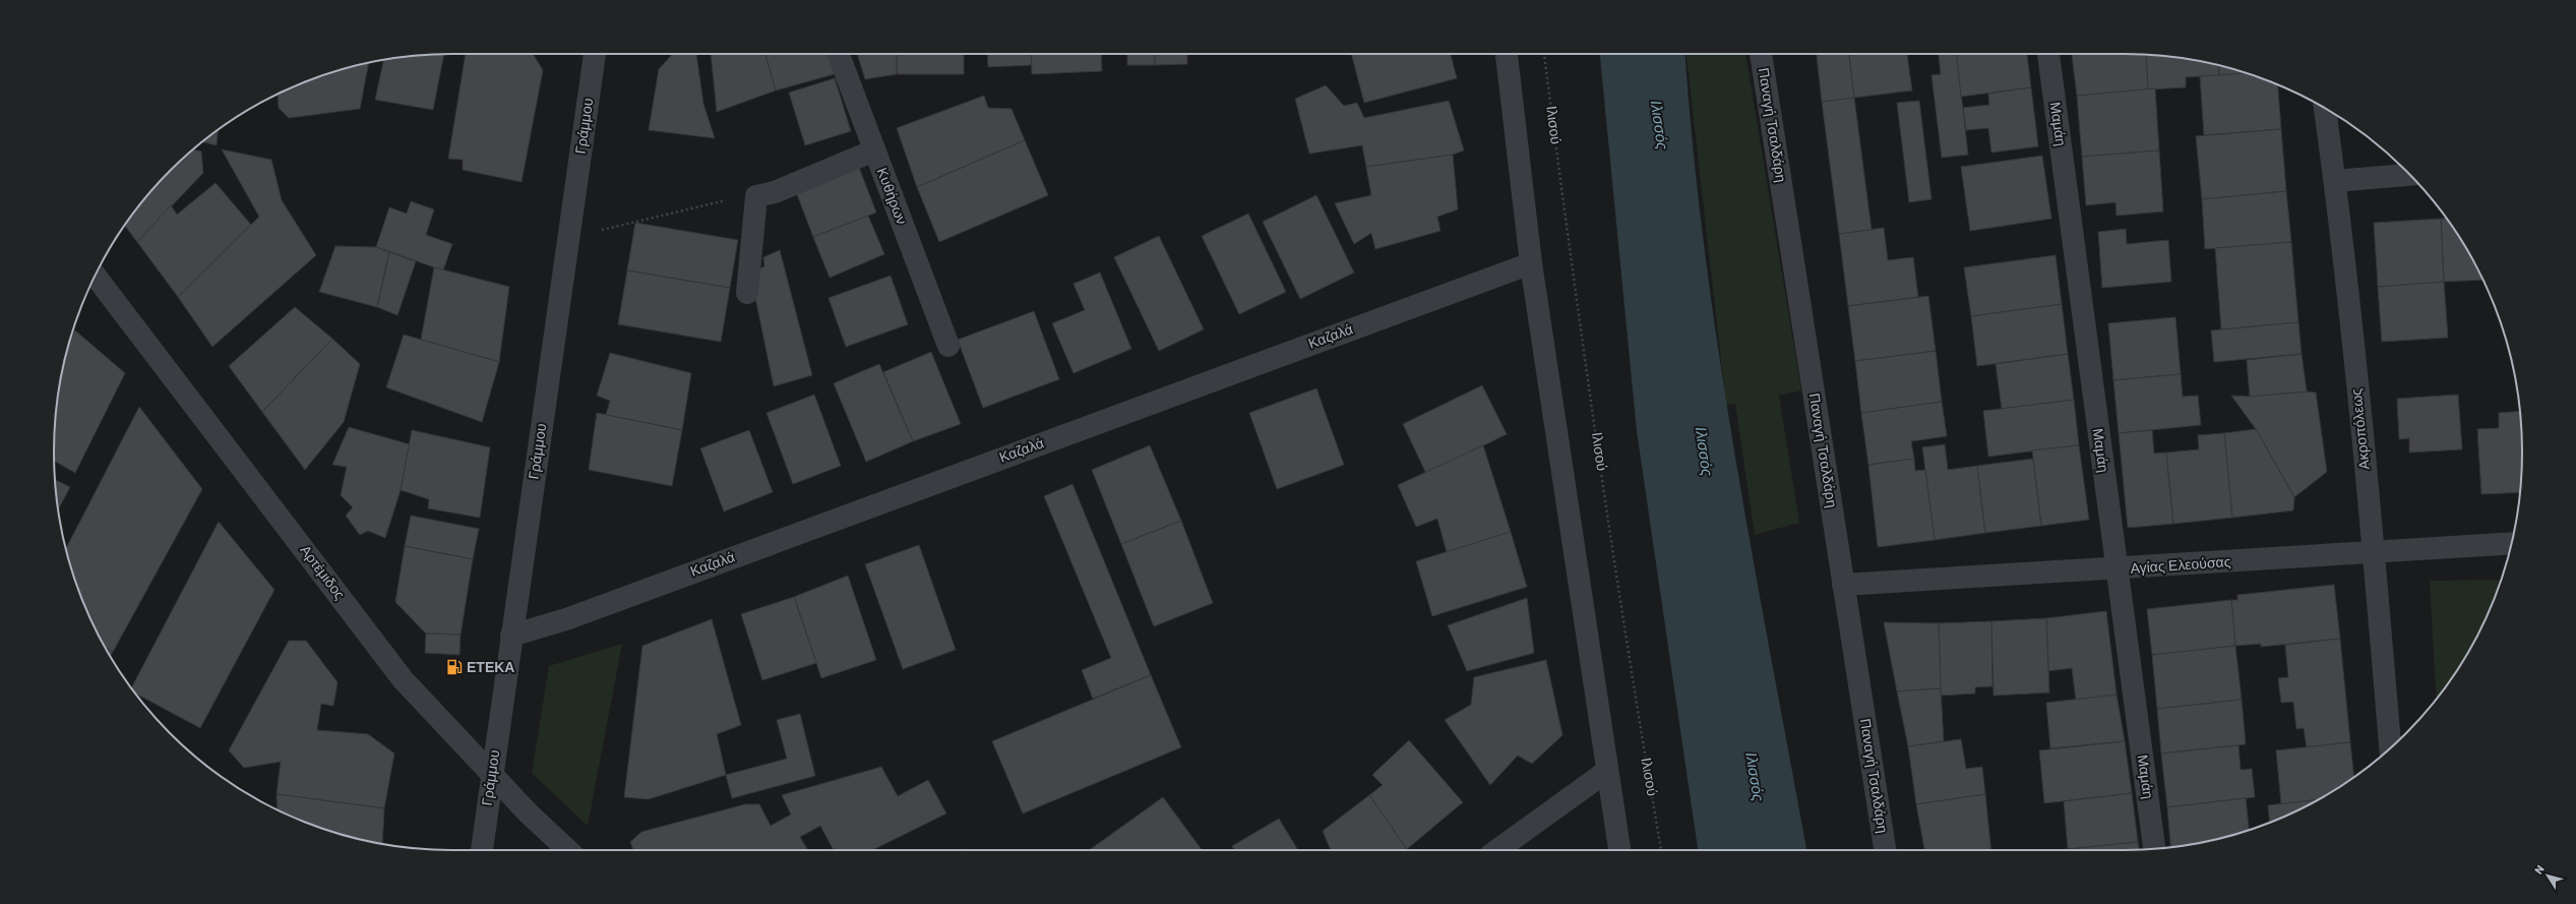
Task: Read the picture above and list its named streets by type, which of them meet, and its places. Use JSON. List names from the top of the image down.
{
  "streets": {
    "street": [
      "Μαμάη",
      "Παναγή Τσαλδάρη",
      "Γράμμου",
      "Κυθήρων",
      "Καζαλά",
      "Ακροπόλεως",
      "Αγίας Ελεούσας",
      "Αρτέμιδος"
    ],
    "path": ["Ιλισού"]
  },
  "crossings": [
    ["Μαμάη", "Αγίας Ελεούσας"],
    ["Παναγή Τσαλδάρη", "Αγίας Ελεούσας"],
    ["Γράμμου", "Καζαλά"],
    ["Γράμμου", "Αρτέμιδος"],
    ["Ακροπόλεως", "Αγίας Ελεούσας"]
  ],
  "water": ["Ιλισσός"],
  "places": {
    "fuel station": ["ΕΤΕΚΑ"]
  },
  "north": "top left"
}
